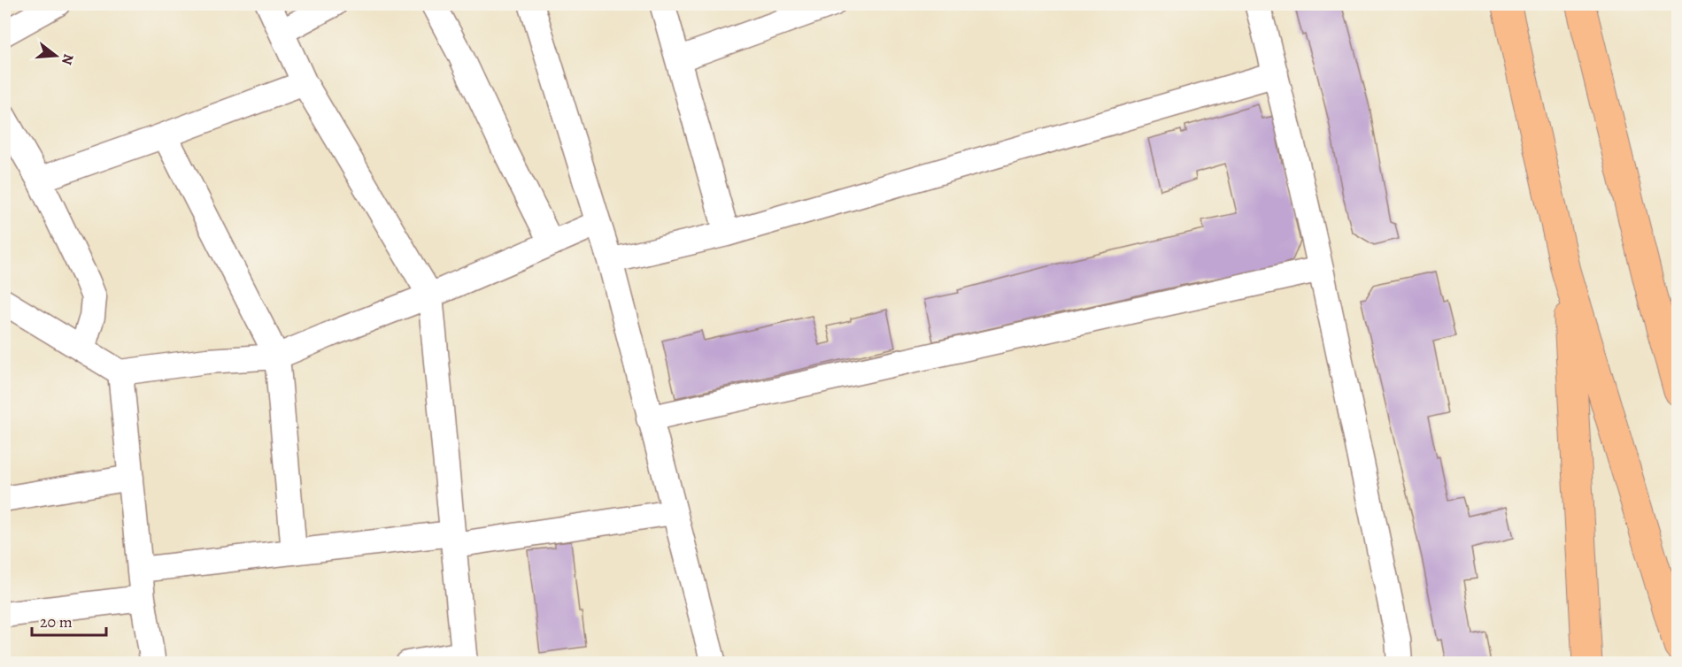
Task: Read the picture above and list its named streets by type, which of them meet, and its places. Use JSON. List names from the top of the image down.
{
  "scale_bar": "20 m",
  "north": "right"
}
